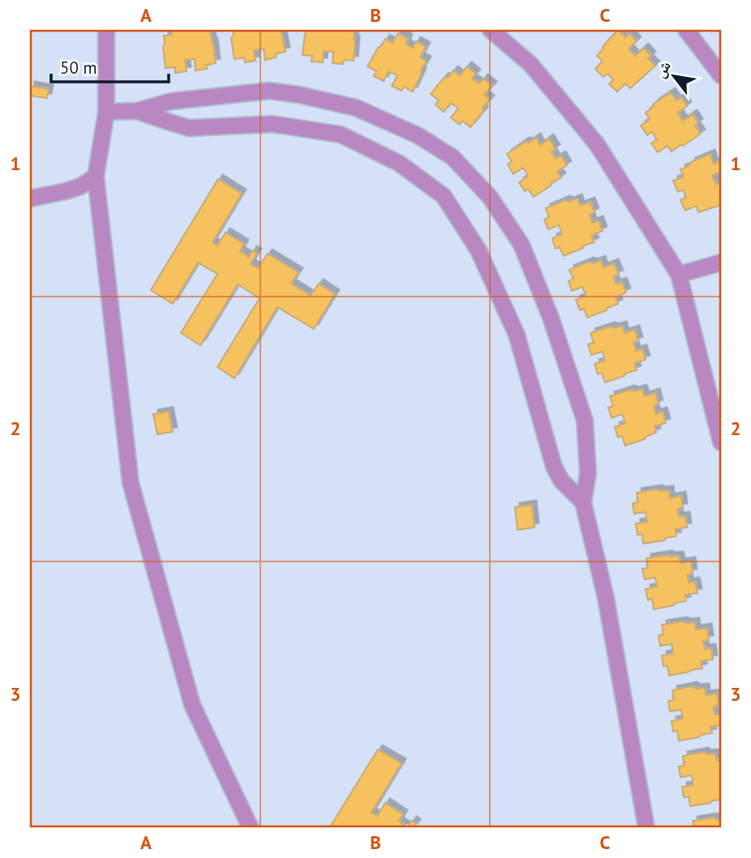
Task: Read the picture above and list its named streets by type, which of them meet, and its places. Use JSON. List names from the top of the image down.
{
  "scale_bar": "50 m",
  "north": "top left",
  "grid": {
    "columns": ["A", "B", "C"],
    "rows": ["1", "2", "3"]
  }
}
